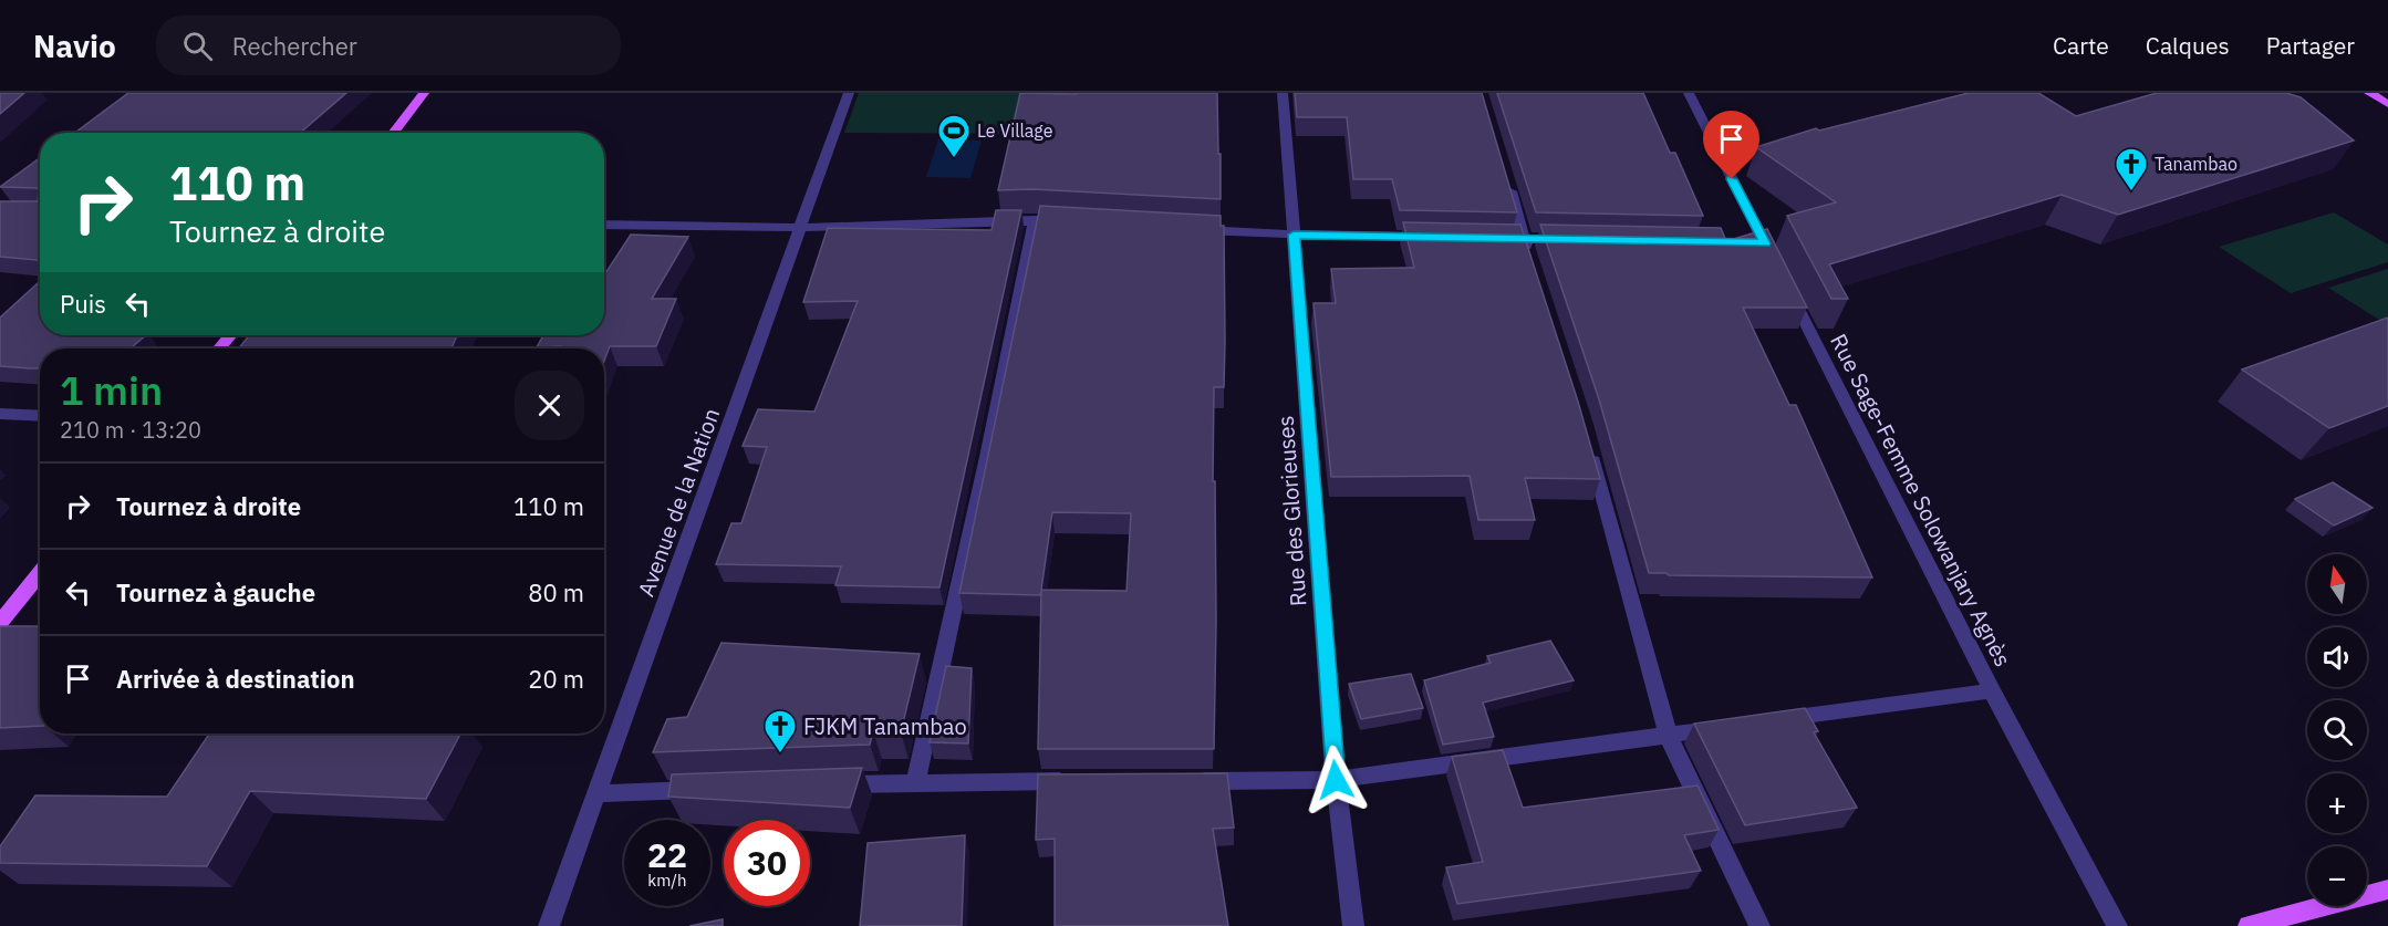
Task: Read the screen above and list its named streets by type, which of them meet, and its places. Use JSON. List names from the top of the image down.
{
  "streets": {
    "street": ["Rue Sage-Femme Solowanjary Agnès", "Avenue de la Nation", "Rue des Glorieuses"]
  },
  "places": {
    "sports": ["Le Village"],
    "church": ["Tanambao", "FJKM Tanambao"]
  },
  "north": "top",
  "page": {
    "header": "Navio",
    "search": "Rechercher",
    "nav": ["Carte", "Calques", "Partager"],
    "turn": ["110 m", "Tournez à droite"],
    "then": "Puis",
    "heading": ["1 min", "210 m · 13:20"],
    "list": [
      {
        "name": "Tournez à droite",
        "value": "110 m"
      },
      {
        "name": "Tournez à gauche",
        "value": "80 m"
      },
      {
        "name": "Arrivée à destination",
        "value": "20 m"
      }
    ],
    "map_buttons": ["+", "−"],
    "speed": "22 km/h",
    "limit": "30"
  }
}
